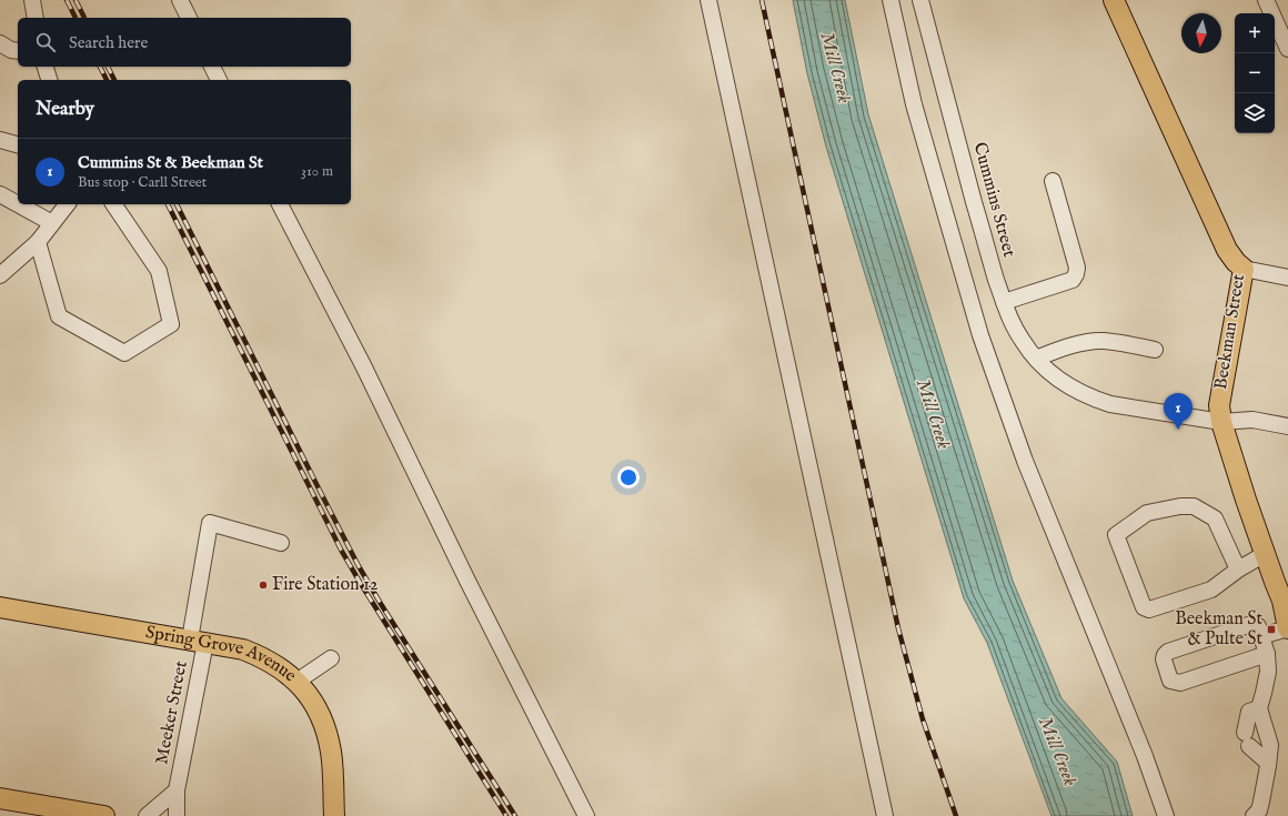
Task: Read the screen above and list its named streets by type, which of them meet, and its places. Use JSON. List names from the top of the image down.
{
  "streets": {
    "main road": ["Beekman Street", "Spring Grove Avenue"],
    "street": ["Cummins Street", "Meeker Street"]
  },
  "crossings": [
    ["Cummins Street", "Beekman Street"],
    ["Spring Grove Avenue", "Meeker Street"]
  ],
  "water": ["Mill Creek"],
  "places": {
    "other": ["Fire Station 12"],
    "transit": ["Beekman St & Pulte St"]
  },
  "north": "bottom",
  "page": {
    "map_buttons": ["+", "−"],
    "search": "Search here",
    "heading": "Nearby",
    "list": [
      {
        "mark": "1",
        "name": "Cummins St & Beekman St",
        "note": "Bus stop · Carll Street",
        "value": "310 m"
      }
    ],
    "pins": "1"
  }
}
